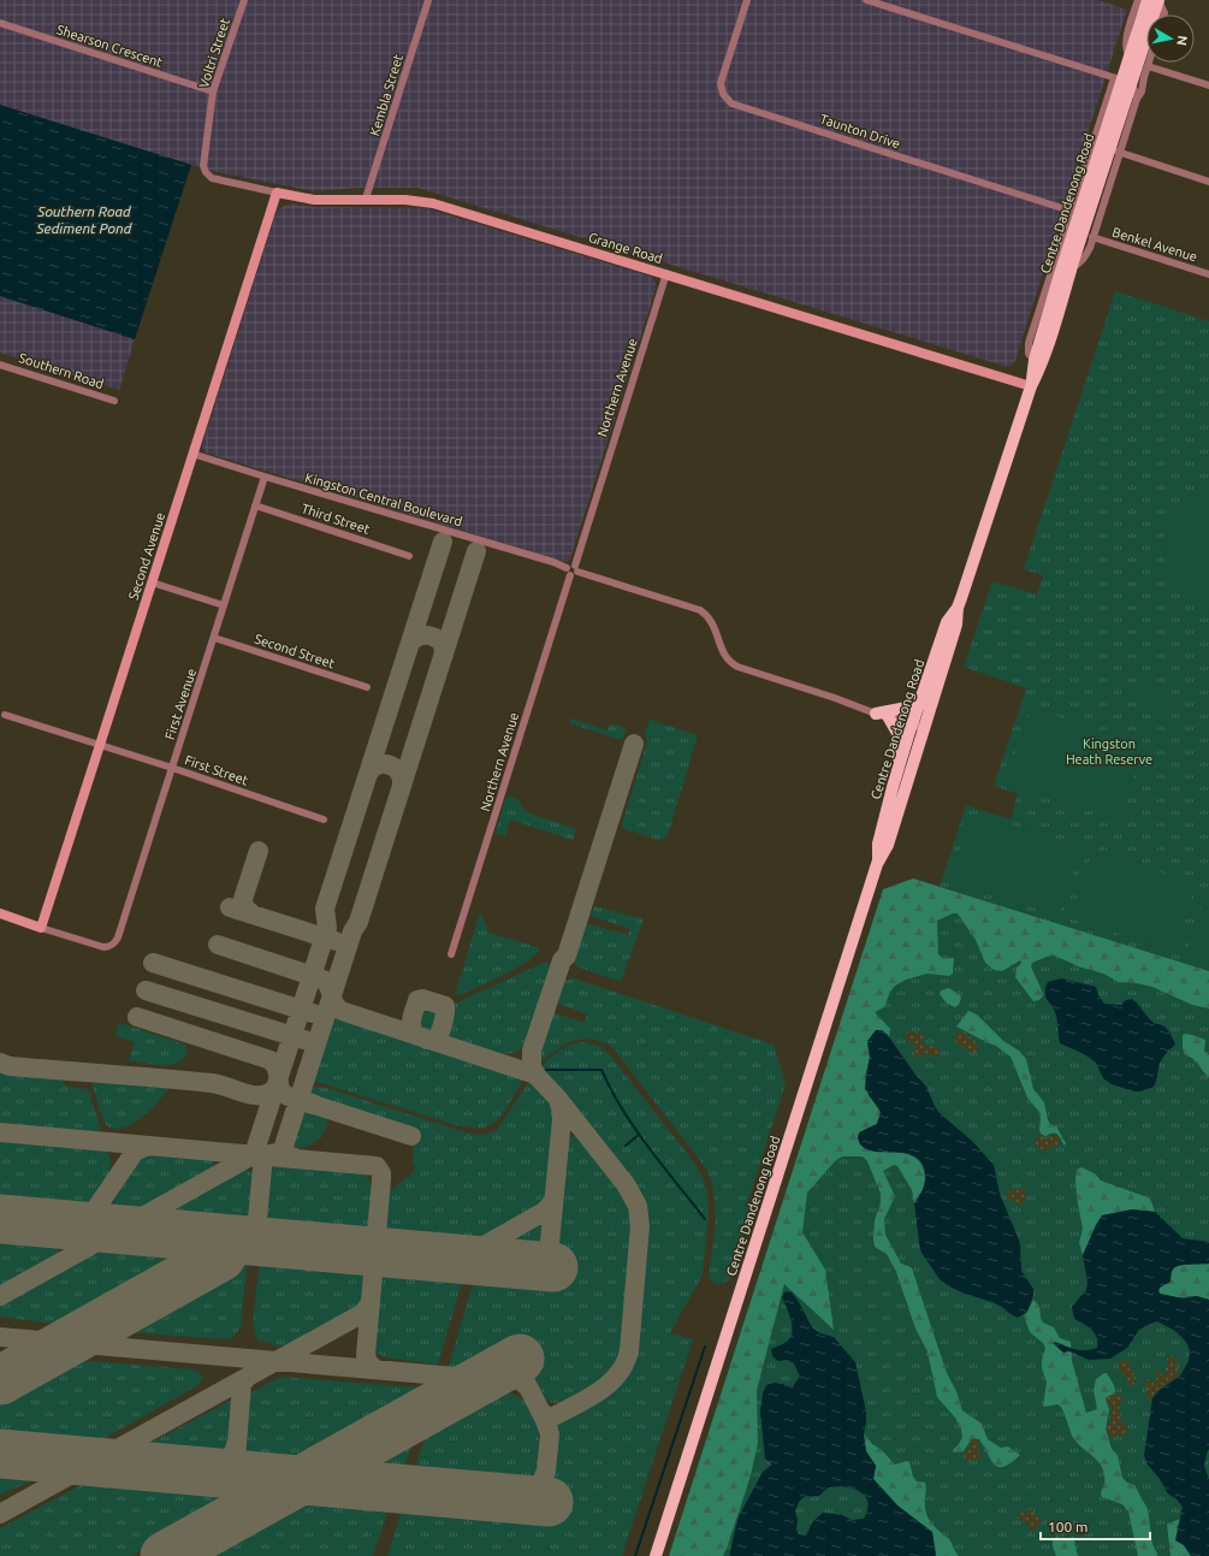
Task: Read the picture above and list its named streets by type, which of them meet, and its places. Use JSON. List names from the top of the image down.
{
  "streets": {
    "main road": ["Centre Dandenong Road", "Grange Road", "Second Avenue"],
    "street": [
      "Shearson Crescent",
      "Voltri Street",
      "Kembla Street",
      "Taunton Drive",
      "Benkel Avenue",
      "Southern Road",
      "Northern Avenue",
      "Kingston Central Boulevard",
      "Third Street",
      "Second Street",
      "First Avenue",
      "First Street"
    ]
  },
  "crossings": [
    ["Shearson Crescent", "Voltri Street"],
    ["Voltri Street", "Grange Road"],
    ["Kembla Street", "Grange Road"],
    ["Taunton Drive", "Centre Dandenong Road"],
    ["Centre Dandenong Road", "Benkel Avenue"],
    ["Centre Dandenong Road", "Grange Road"],
    ["Centre Dandenong Road", "Kingston Central Boulevard"],
    ["Grange Road", "Northern Avenue"],
    ["Grange Road", "Second Avenue"],
    ["Northern Avenue", "Kingston Central Boulevard"],
    ["Kingston Central Boulevard", "Second Avenue"],
    ["Kingston Central Boulevard", "First Avenue"],
    ["Third Street", "First Avenue"],
    ["Second Avenue", "First Avenue"],
    ["Second Avenue", "First Street"],
    ["Second Street", "First Avenue"],
    ["First Avenue", "First Street"]
  ],
  "water": ["Southern Road Sediment Pond"],
  "parks": ["Kingston Heath Reserve"],
  "scale_bar": "100 m",
  "north": "right"
}
